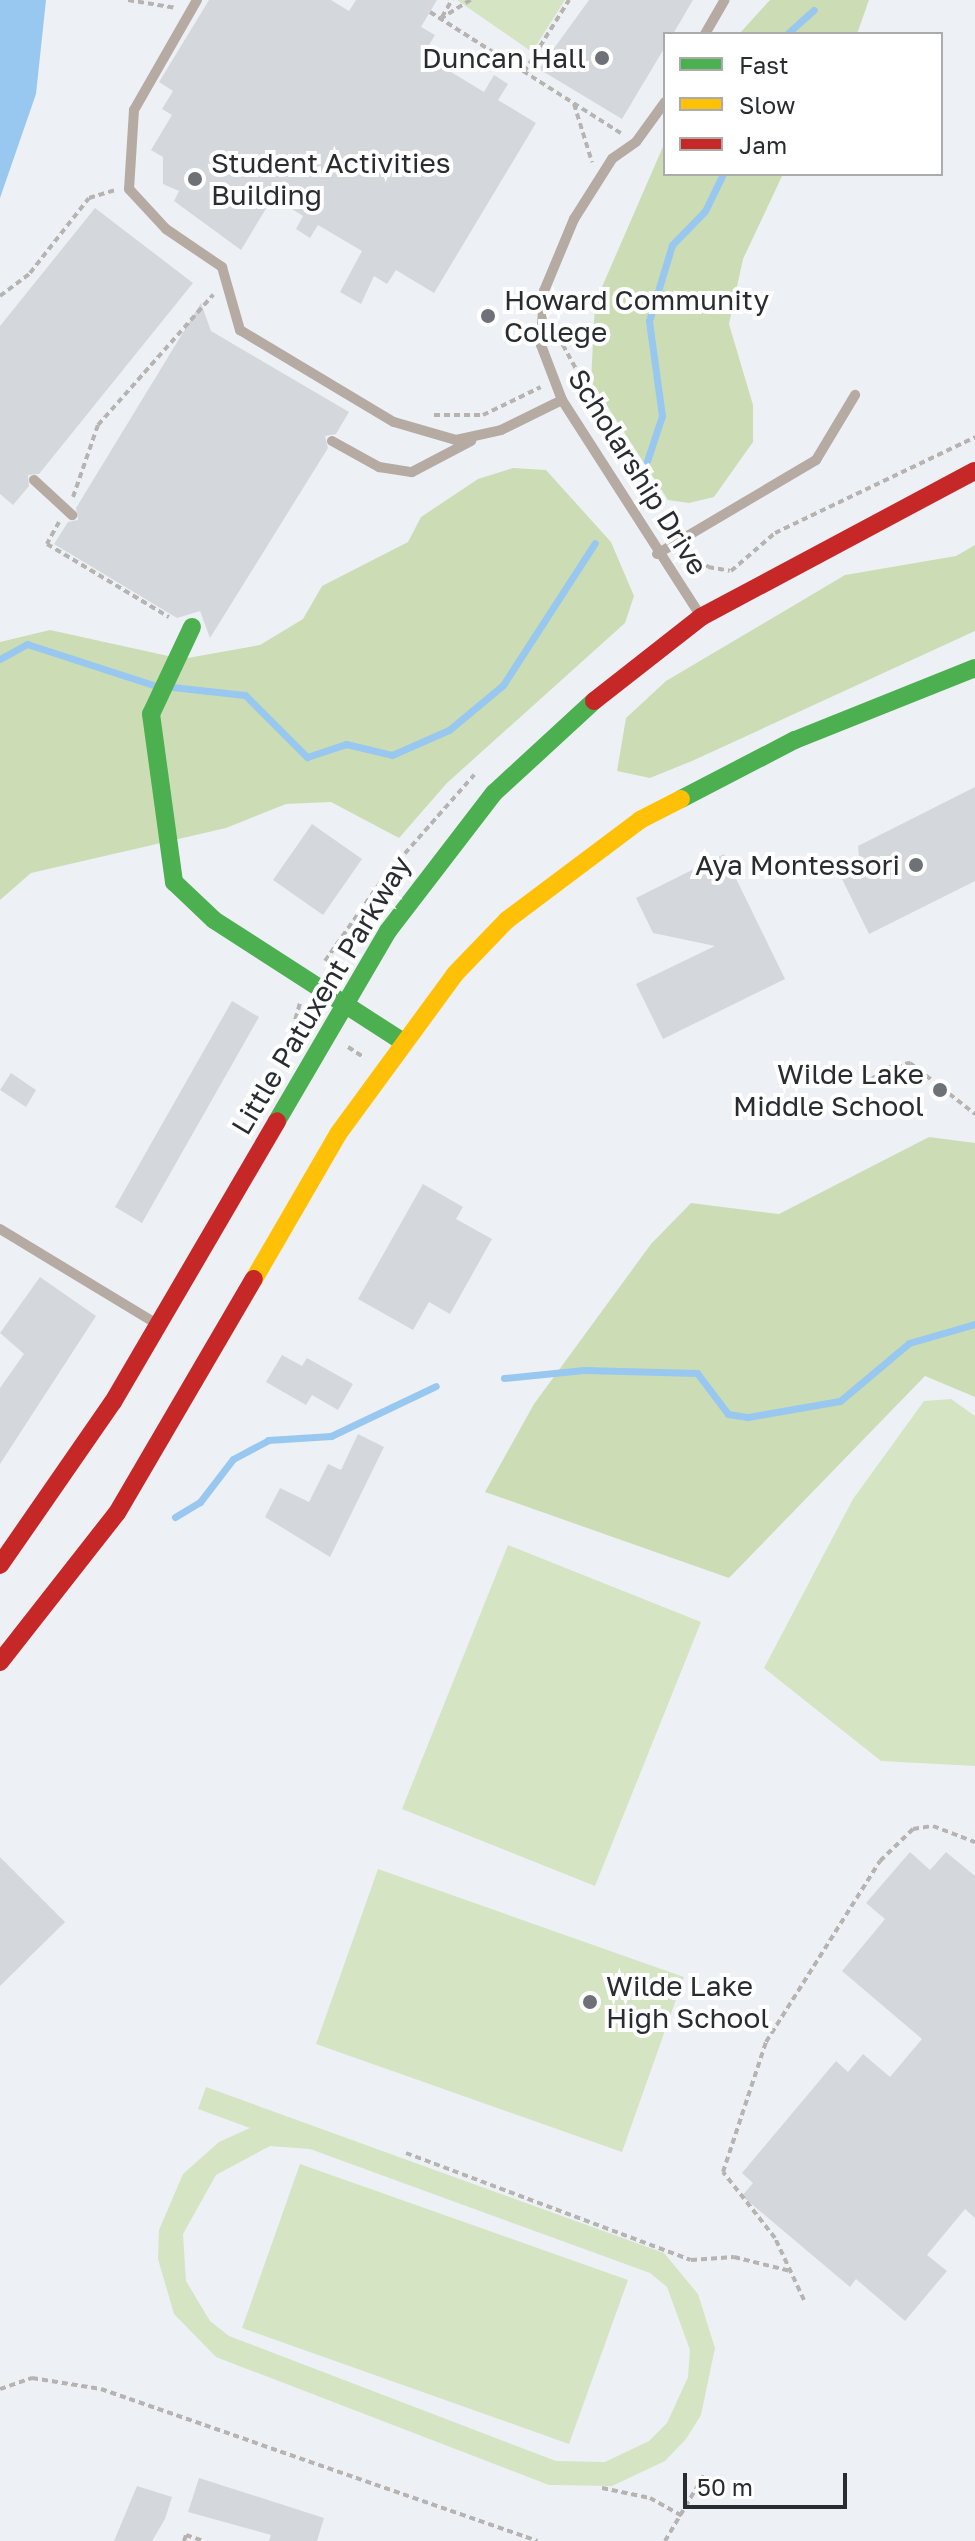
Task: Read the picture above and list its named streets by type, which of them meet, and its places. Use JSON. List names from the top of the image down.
{
  "streets": {
    "main road": ["Little Patuxent Parkway"],
    "lane": ["Scholarship Drive"]
  },
  "crossings": [
    ["Scholarship Drive", "Little Patuxent Parkway"]
  ],
  "places": [
    "Duncan Hall",
    "Student Activities Building",
    "Howard Community College",
    "Aya Montessori",
    "Wilde Lake Middle School",
    "Wilde Lake High School"
  ],
  "legend": ["Fast", "Slow", "Jam"],
  "scale_bar": "50 m"
}
